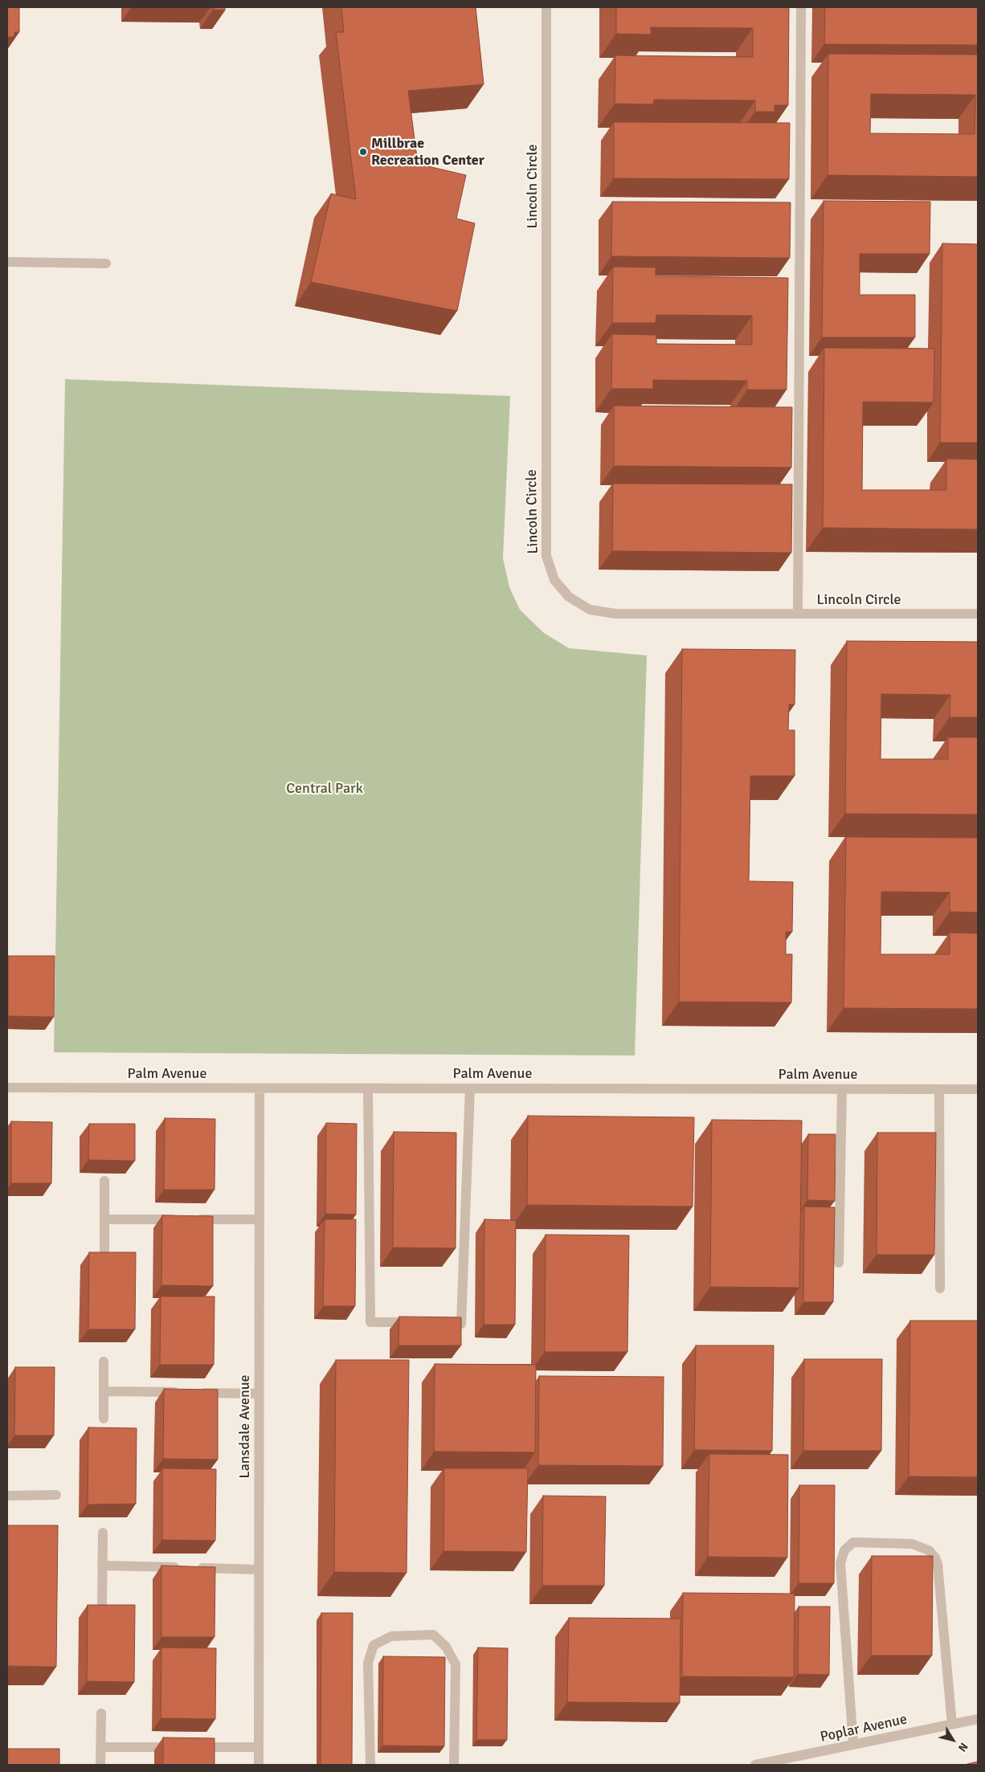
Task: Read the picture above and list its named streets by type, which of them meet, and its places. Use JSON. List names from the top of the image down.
{
  "streets": {
    "street": [
      "Lincoln Circle",
      "Palm Avenue",
      "Lansdale Avenue",
      "Poplar Avenue"
    ]
  },
  "crossings": [
    ["Palm Avenue", "Lansdale Avenue"]
  ],
  "parks": ["Central Park"],
  "places": ["Millbrae Recreation Center"],
  "north": "bottom right"
}
